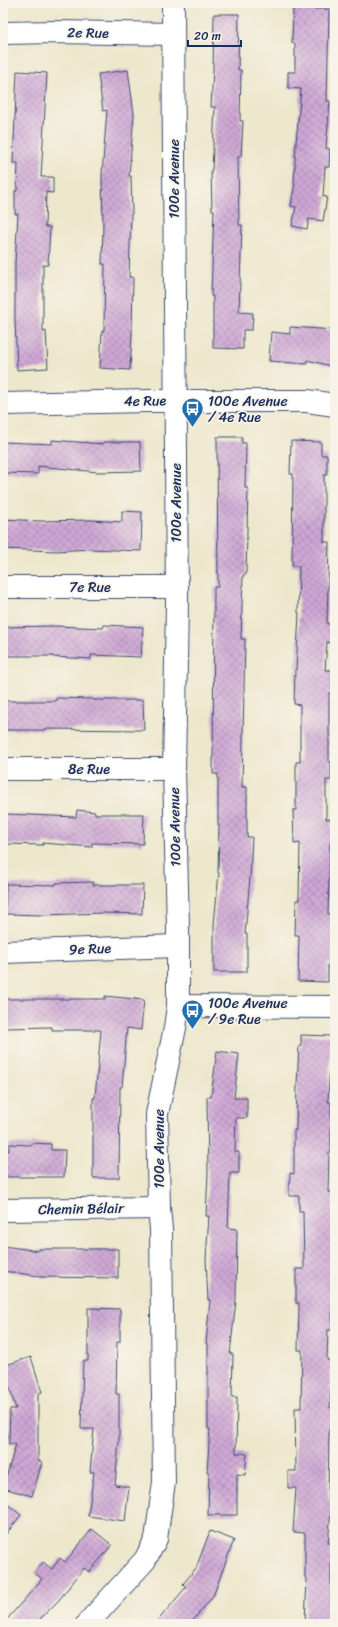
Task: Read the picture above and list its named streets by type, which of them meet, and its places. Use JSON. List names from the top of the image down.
{
  "streets": {
    "street": [
      "2e Rue",
      "100e Avenue",
      "4e Rue",
      "7e Rue",
      "8e Rue",
      "9e Rue",
      "Chemin Bélair"
    ]
  },
  "crossings": [
    ["2e Rue", "100e Avenue"],
    ["100e Avenue", "4e Rue"],
    ["100e Avenue", "7e Rue"],
    ["100e Avenue", "8e Rue"],
    ["100e Avenue", "9e Rue"],
    ["100e Avenue", "Chemin Bélair"]
  ],
  "places": {
    "bus stop": ["100e Avenue / 4e Rue", "100e Avenue / 9e Rue"]
  },
  "scale_bar": "20 m"
}
